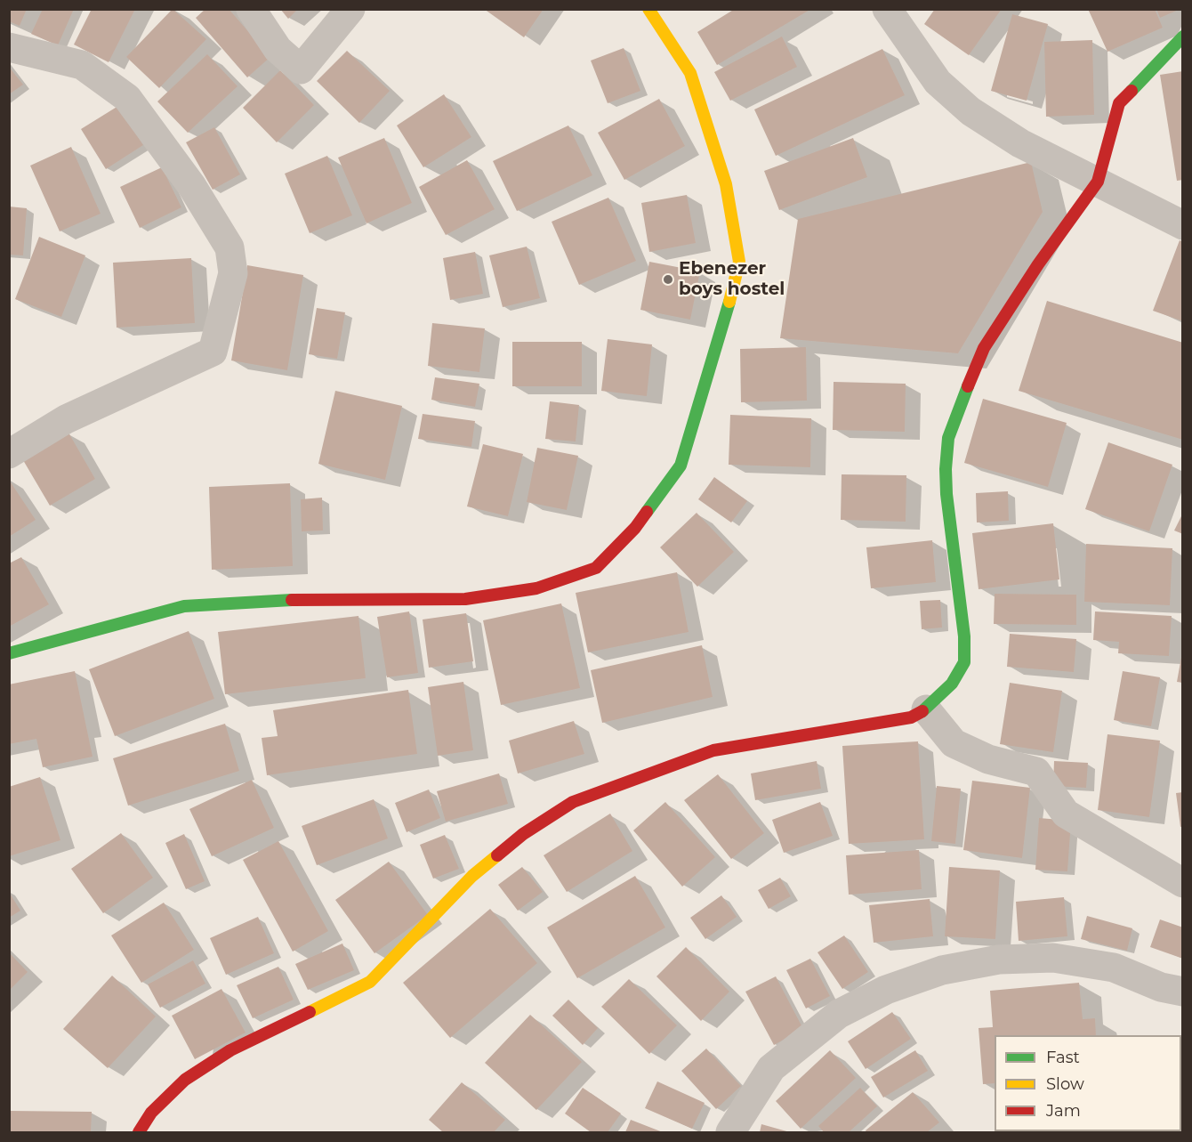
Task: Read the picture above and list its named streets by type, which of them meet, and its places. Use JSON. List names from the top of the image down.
{
  "places": ["Ebenezer boys hostel"],
  "legend": ["Fast", "Slow", "Jam"]
}
